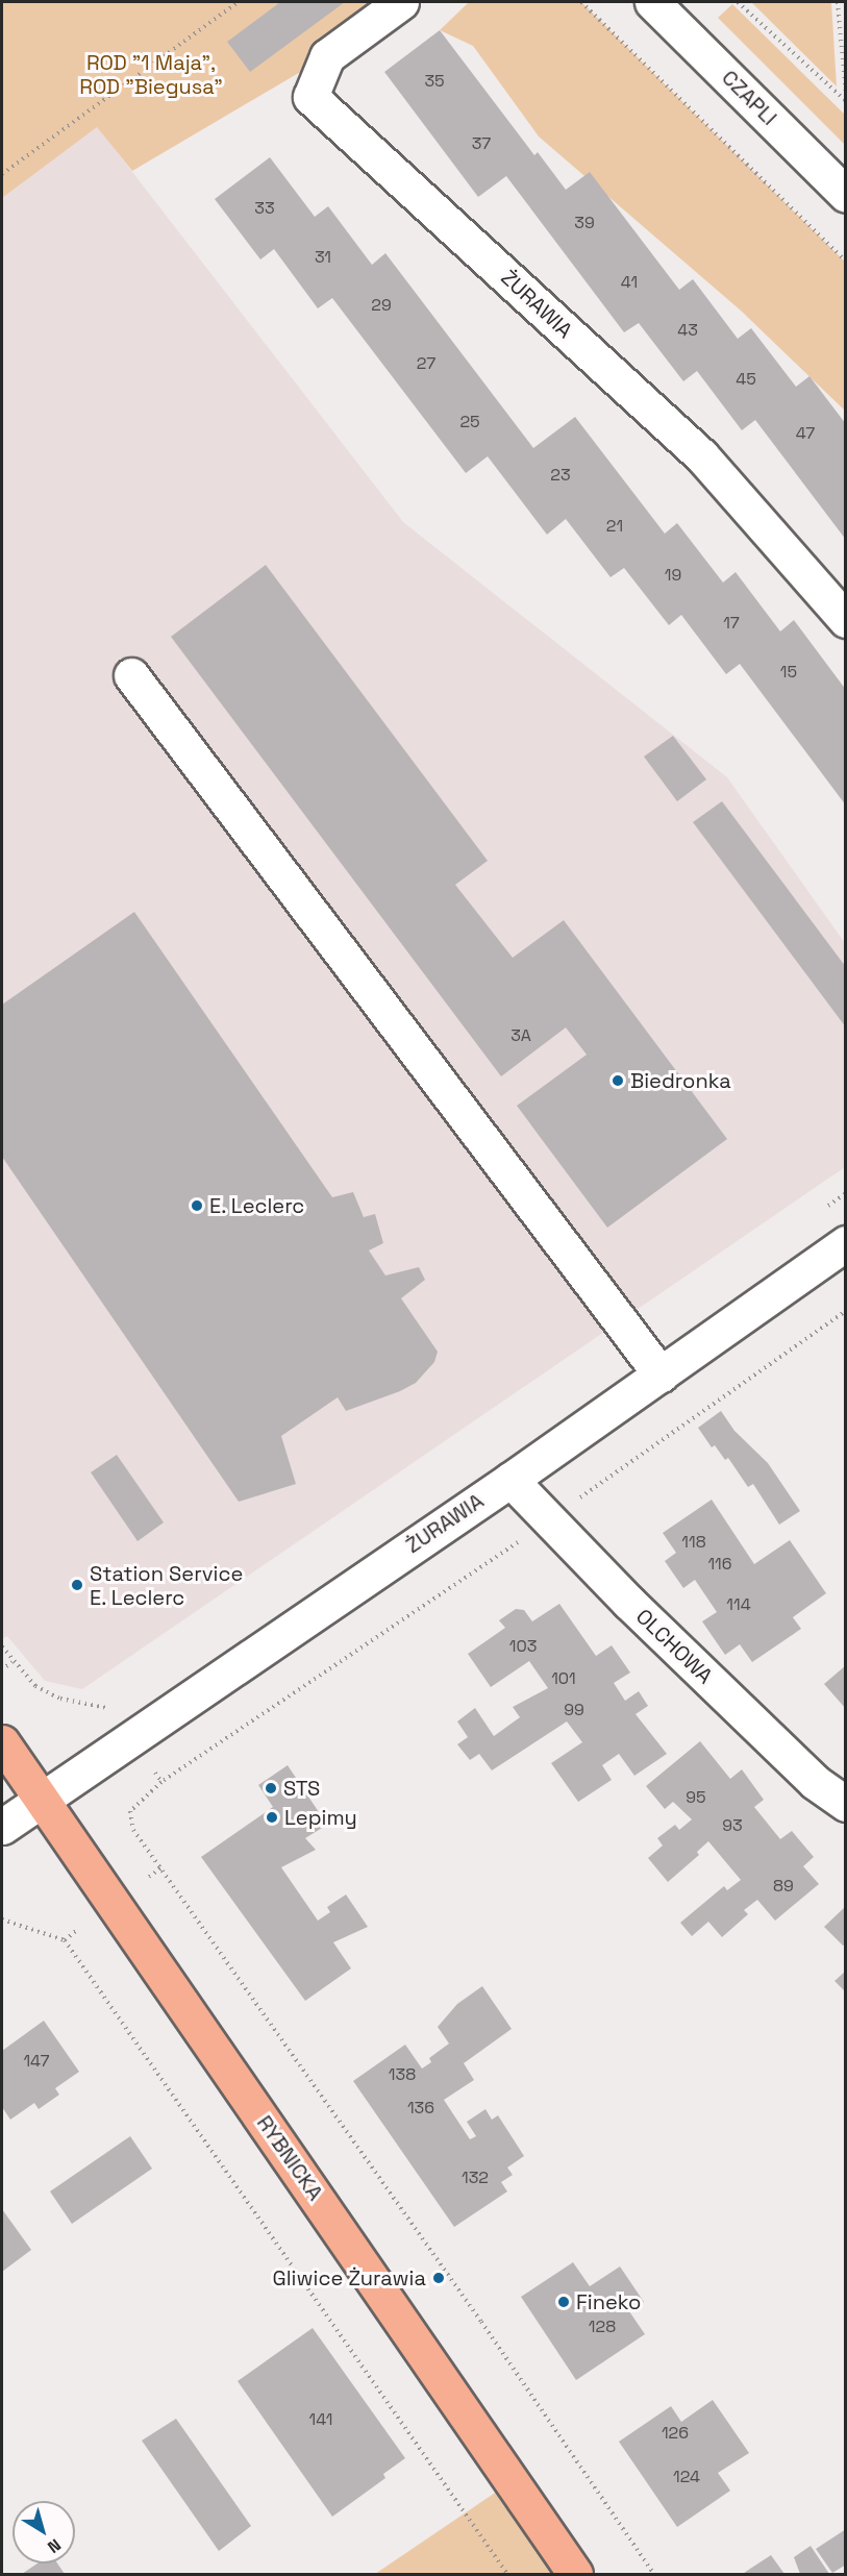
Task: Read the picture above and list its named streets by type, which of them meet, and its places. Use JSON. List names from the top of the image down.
{
  "streets": {
    "main road": ["RYBNICKA"],
    "street": ["CZAPLI", "ŻURAWIA", "OLCHOWA"]
  },
  "crossings": [
    ["ŻURAWIA", "OLCHOWA"],
    ["ŻURAWIA", "RYBNICKA"]
  ],
  "parks": ["ROD \"1 Maja\", ROD \"Biegusa\""],
  "places": [
    "Biedronka",
    "E. Leclerc",
    "Station Service E. Leclerc",
    "STS",
    "Lepimy",
    "Gliwice Żurawia",
    "Fineko"
  ],
  "house_numbers": [
    "35",
    "37",
    "33",
    "39",
    "31",
    "41",
    "29",
    "43",
    "27",
    "45",
    "25",
    "47",
    "23",
    "21",
    "19",
    "17",
    "15",
    "3A",
    "118",
    "116",
    "114",
    "103",
    "101",
    "99",
    "95",
    "93",
    "89",
    "147",
    "138",
    "136",
    "132",
    "128",
    "141",
    "126",
    "124"
  ],
  "north": "bottom right"
}
